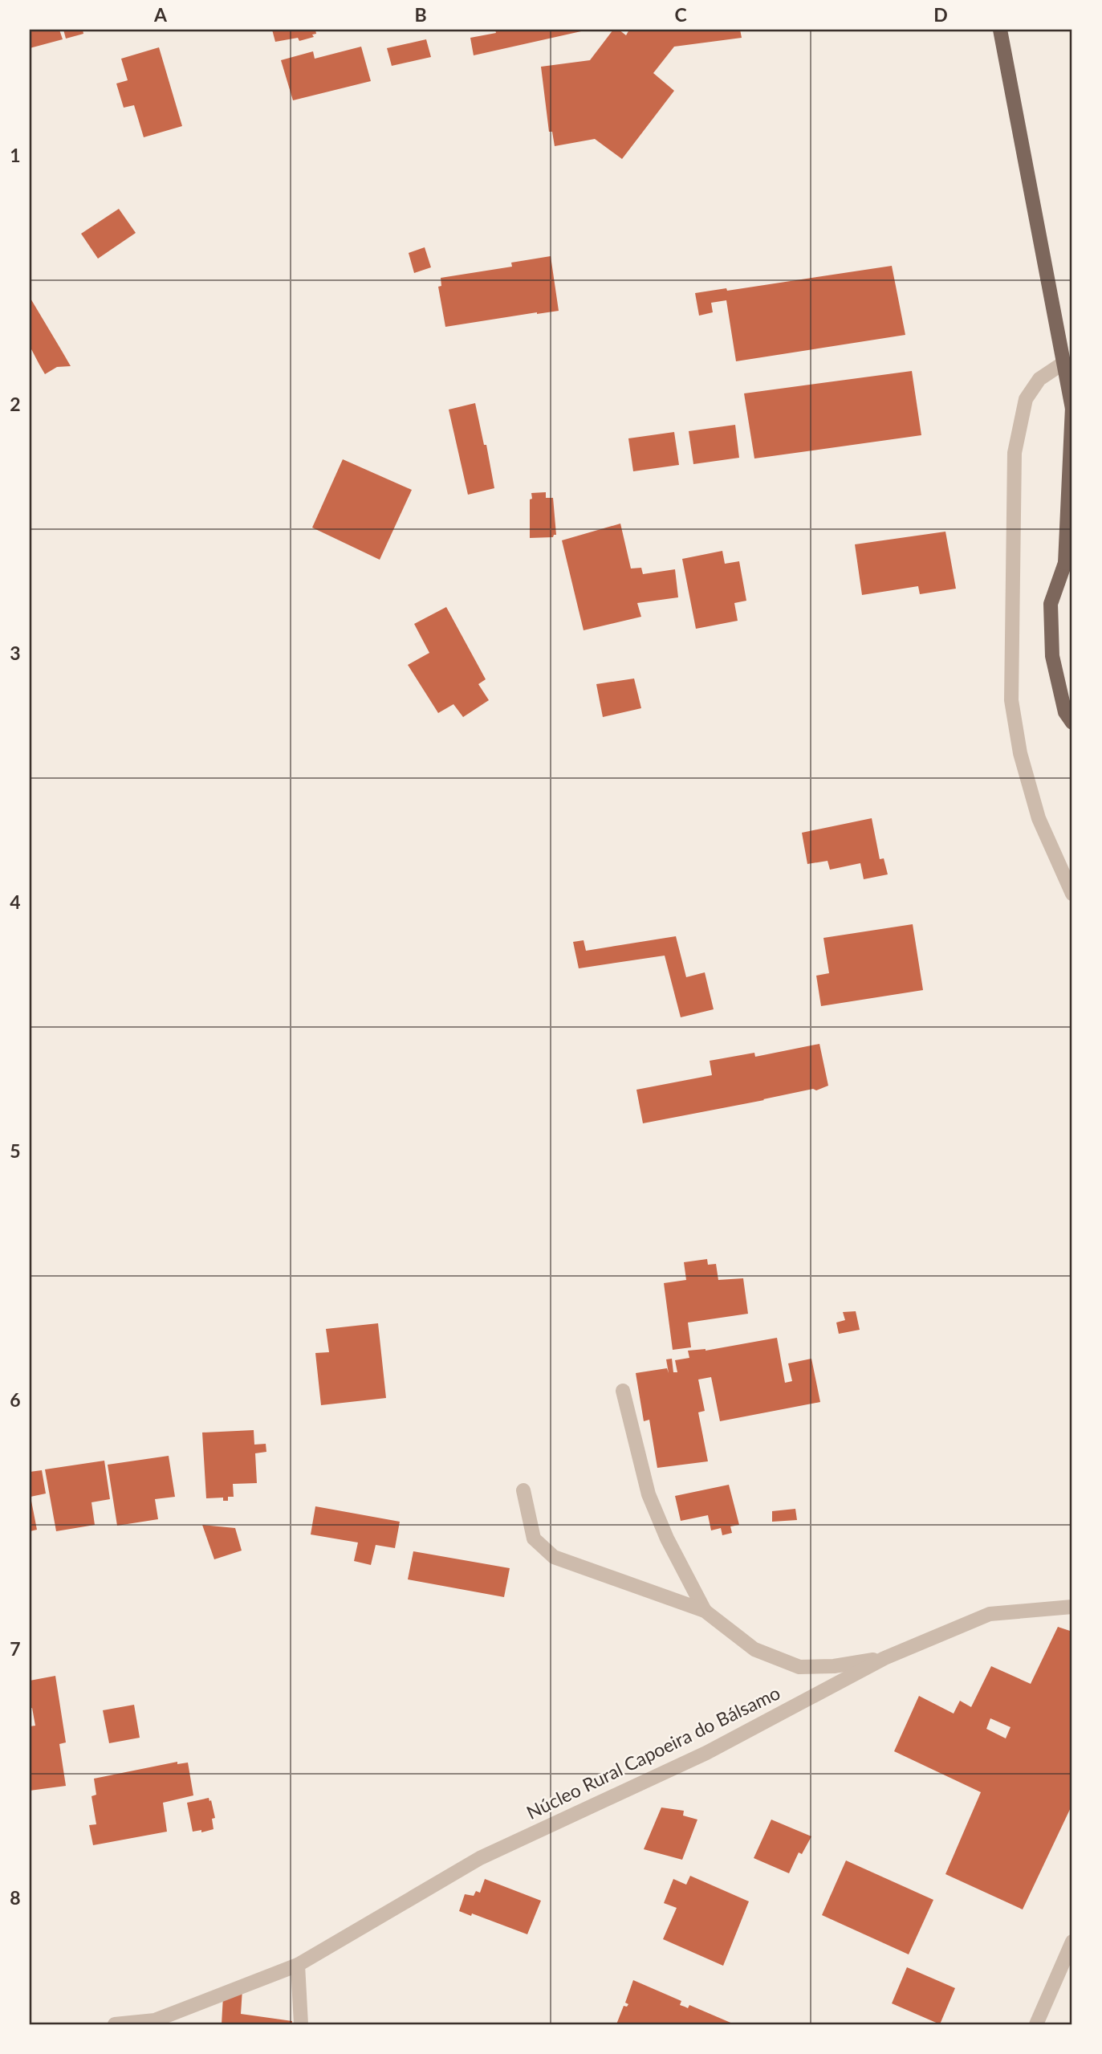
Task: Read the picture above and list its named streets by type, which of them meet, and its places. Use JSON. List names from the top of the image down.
{
  "streets": {
    "street": ["Núcleo Rural Capoeira do Bálsamo"]
  },
  "grid": {
    "columns": [
      "A",
      "B",
      "C",
      "D"
    ],
    "rows": [
      "1",
      "2",
      "3",
      "4",
      "5",
      "6",
      "7",
      "8"
    ]
  }
}
